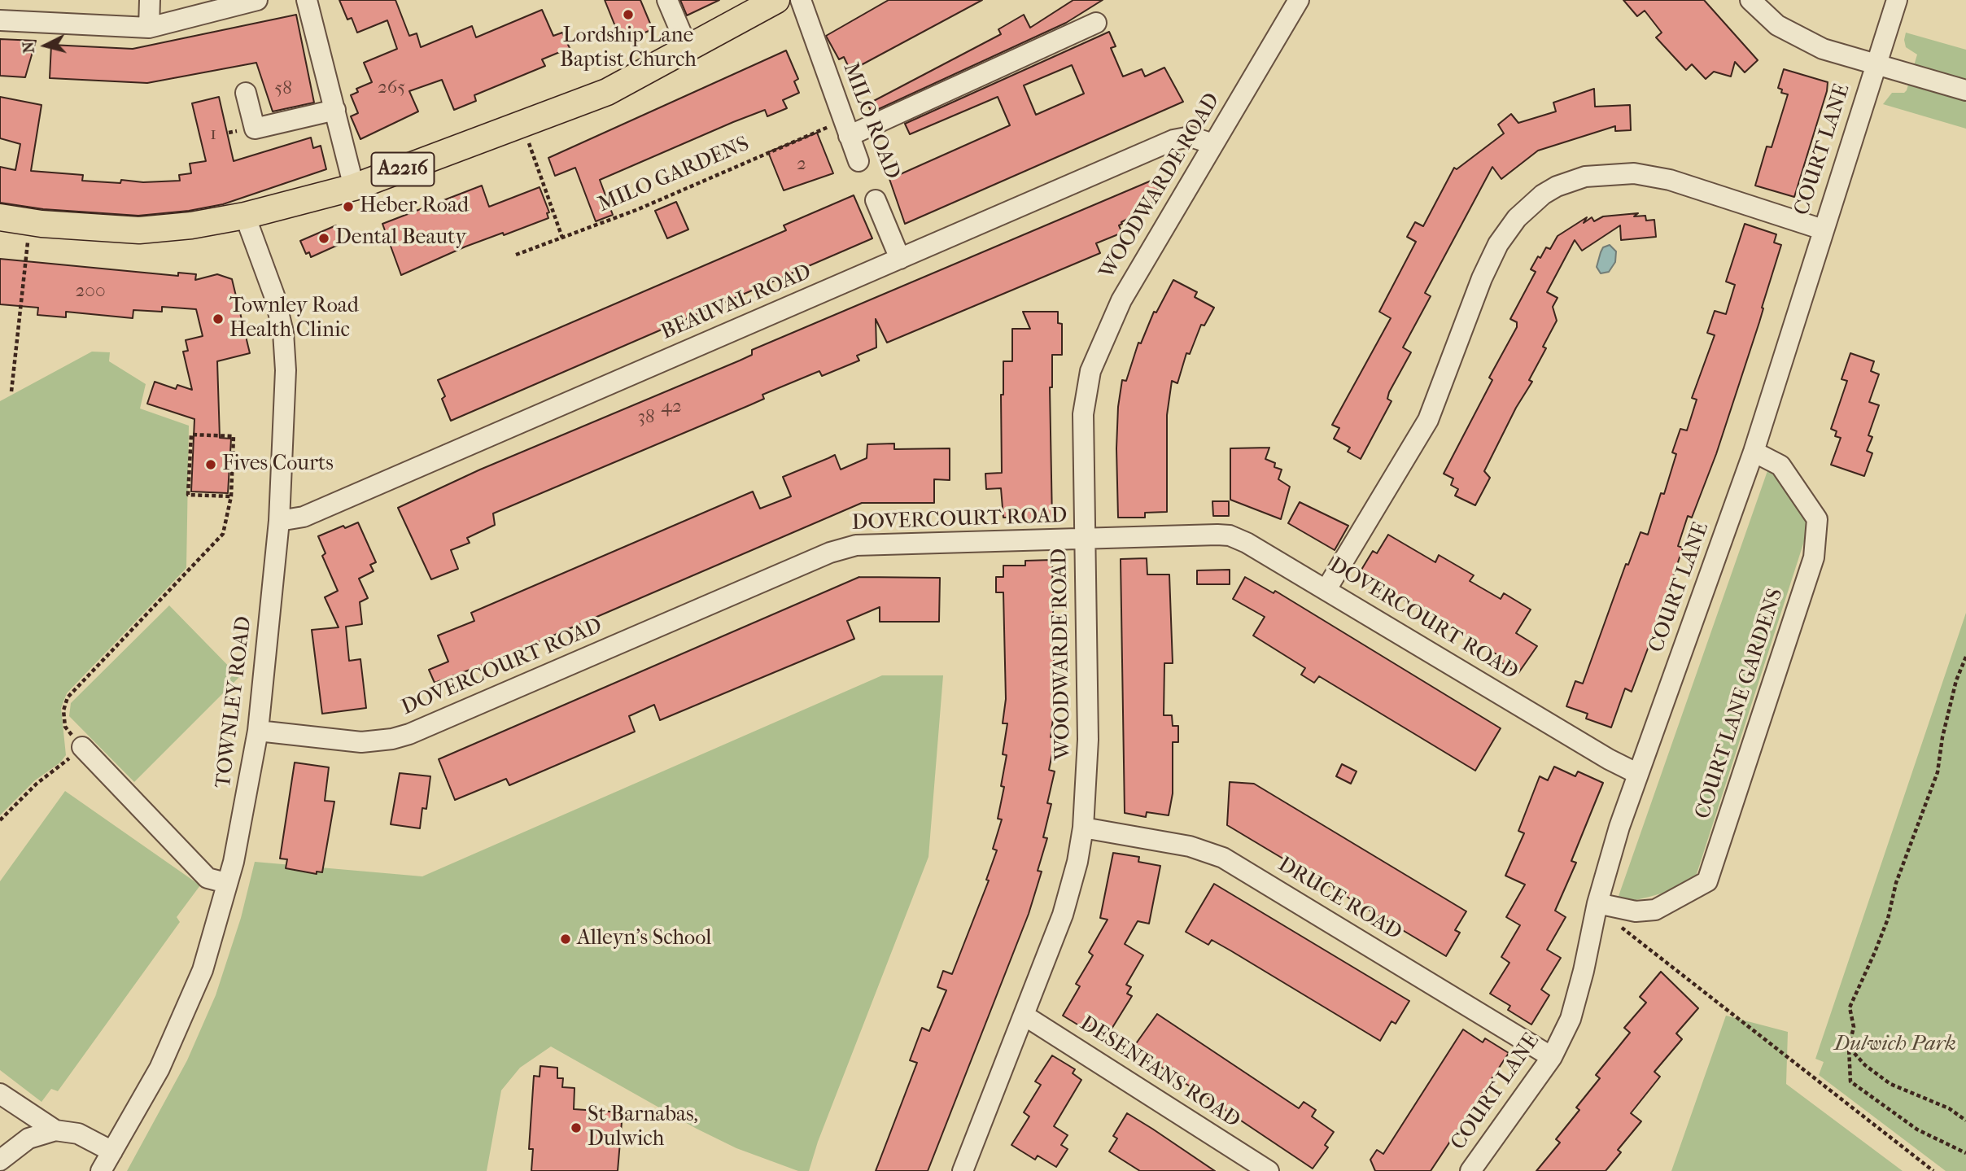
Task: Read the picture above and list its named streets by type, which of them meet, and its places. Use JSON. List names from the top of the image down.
{
  "streets": {
    "main road": ["A2216"],
    "street": [
      "MILO ROAD",
      "COURT LANE",
      "WOODWARDE ROAD",
      "BEAUVAL ROAD",
      "DOVERCOURT ROAD",
      "TOWNLEY ROAD",
      "COURT LANE GARDENS",
      "DRUCE ROAD",
      "DESENFANS ROAD"
    ],
    "path": ["MILO GARDENS"]
  },
  "crossings": [
    ["MILO ROAD", "MILO GARDENS"],
    ["MILO ROAD", "BEAUVAL ROAD"],
    ["COURT LANE", "DOVERCOURT ROAD"],
    ["COURT LANE", "COURT LANE GARDENS"],
    ["COURT LANE", "DRUCE ROAD"],
    ["A2216", "TOWNLEY ROAD"],
    ["WOODWARDE ROAD", "BEAUVAL ROAD"],
    ["WOODWARDE ROAD", "DOVERCOURT ROAD"],
    ["WOODWARDE ROAD", "DRUCE ROAD"],
    ["WOODWARDE ROAD", "DESENFANS ROAD"],
    ["BEAUVAL ROAD", "TOWNLEY ROAD"],
    ["DOVERCOURT ROAD", "TOWNLEY ROAD"]
  ],
  "parks": ["Dulwich Park"],
  "places": [
    "Lordship Lane Baptist Church",
    "Heber Road",
    "Dental Beauty",
    "Townley Road Health Clinic",
    "Fives Courts",
    "Alleyn's School",
    "St Barnabas, Dulwich"
  ],
  "house_numbers": [
    "265",
    "58",
    "1",
    "2",
    "200",
    "42",
    "38"
  ],
  "north": "left"
}
